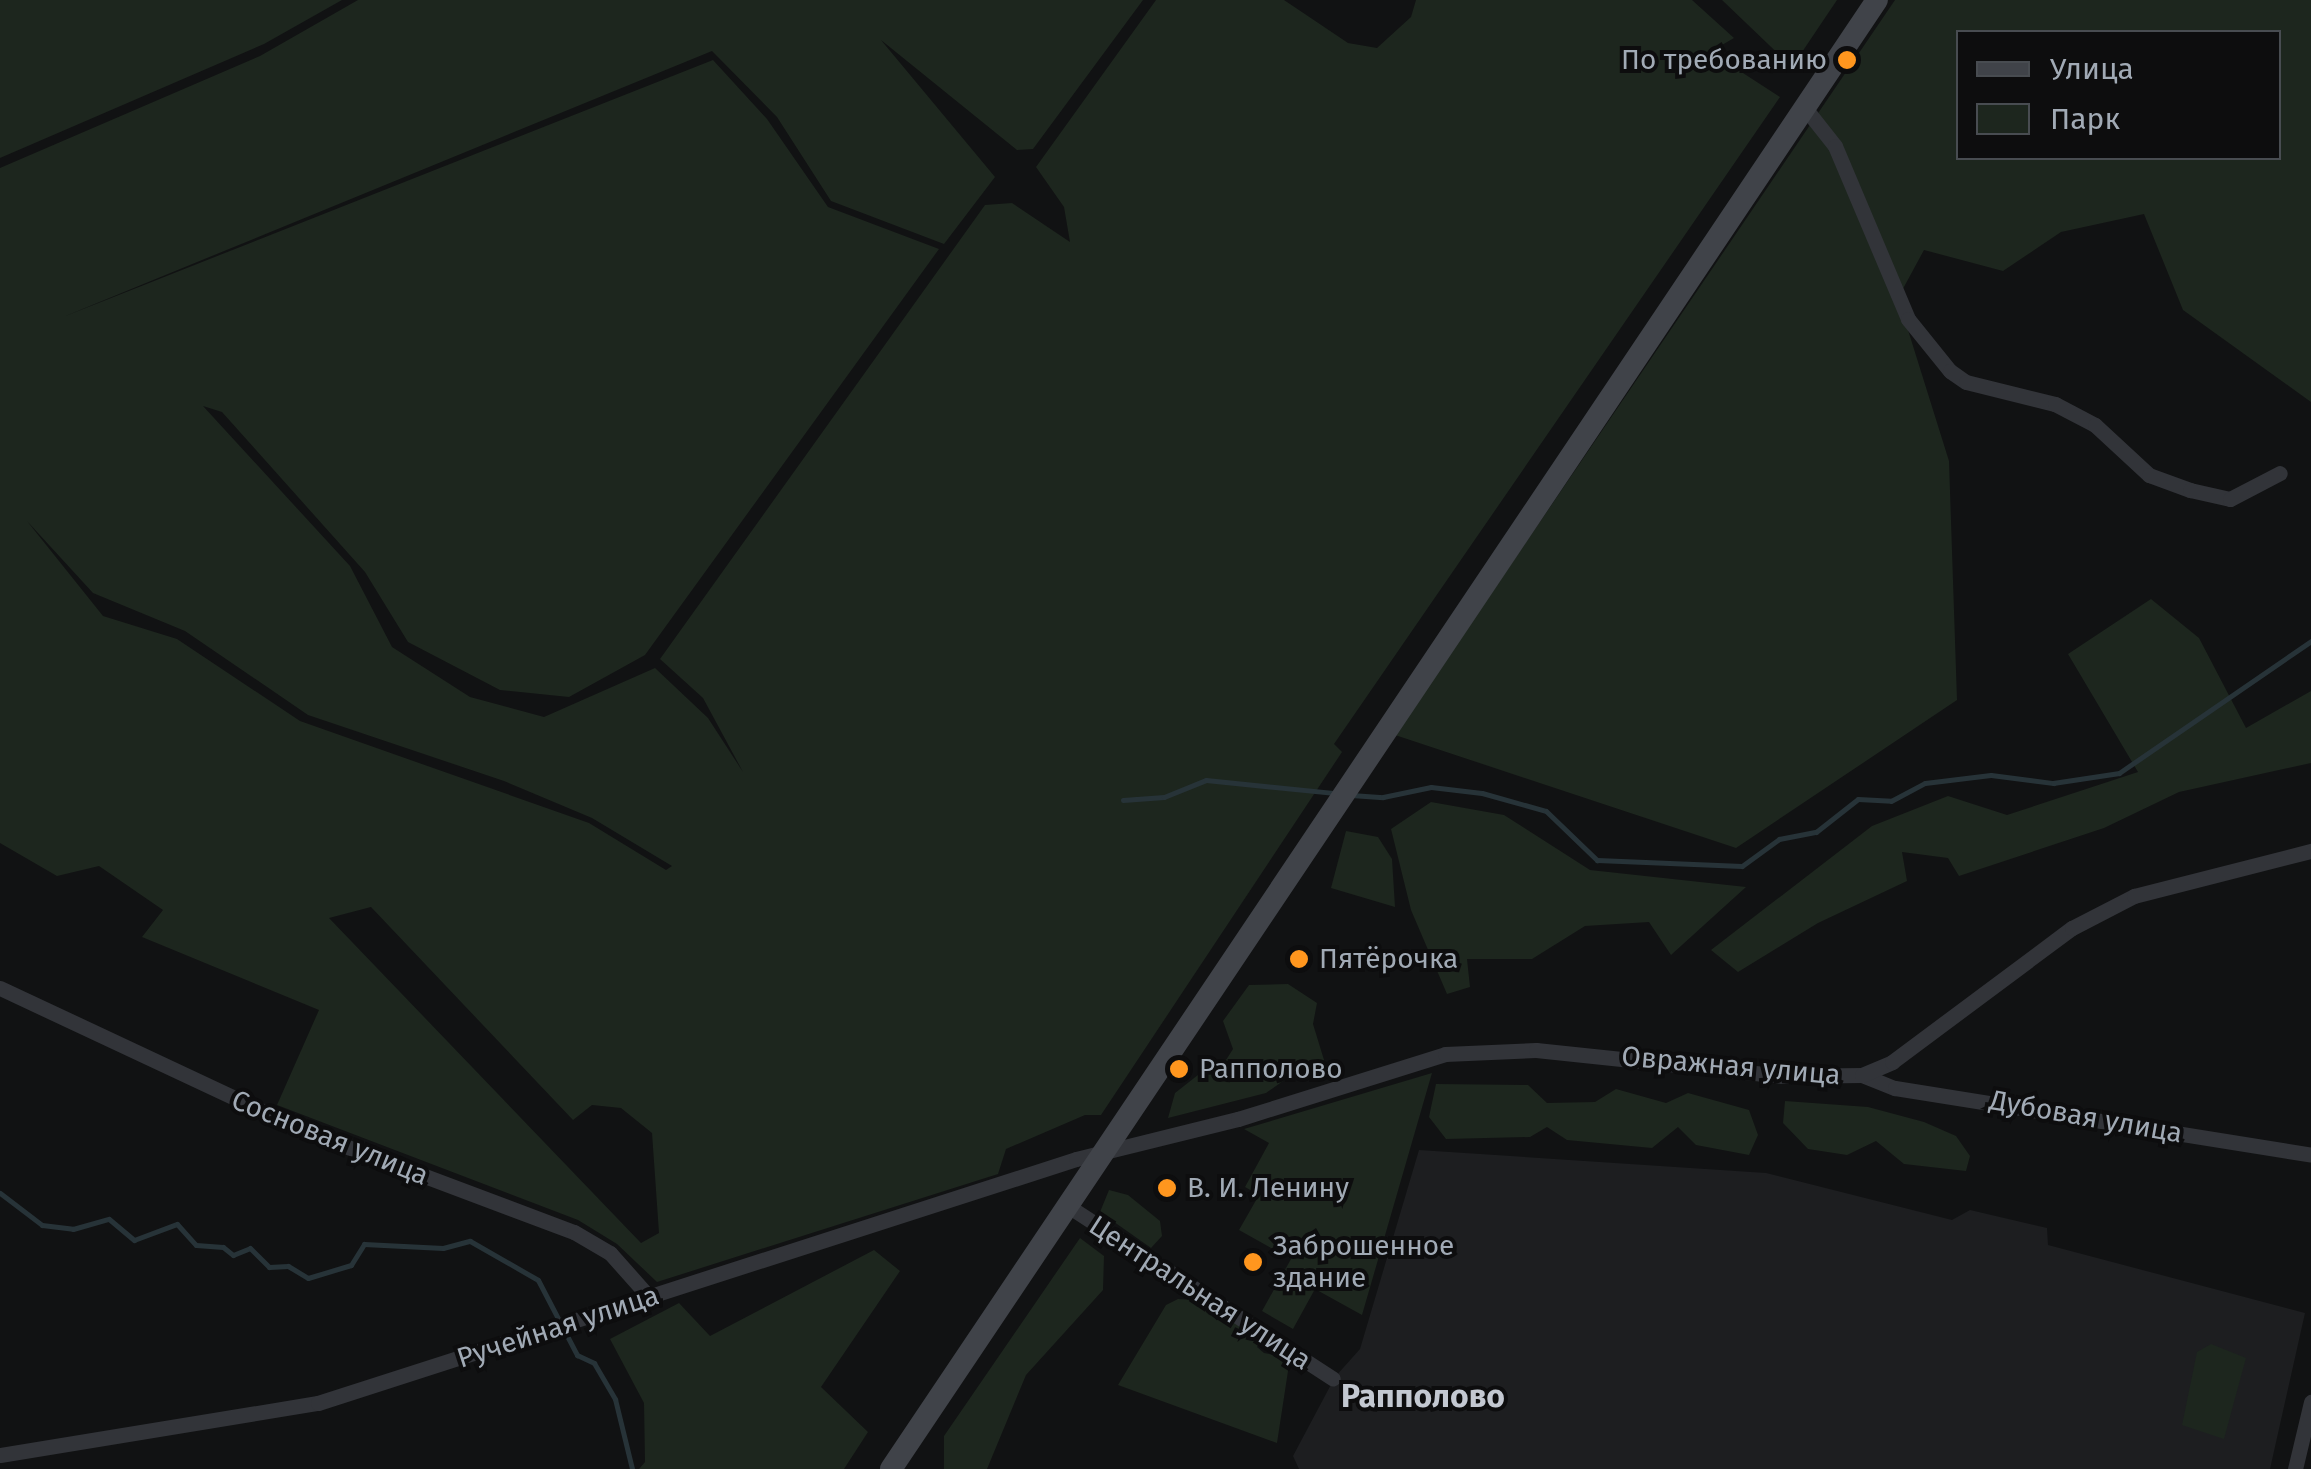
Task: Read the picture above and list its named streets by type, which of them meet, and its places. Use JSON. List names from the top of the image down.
{
  "streets": {
    "street": [
      "Овражная улица",
      "Дубовая улица",
      "Сосновая улица",
      "Центральная улица",
      "Ручейная улица"
    ]
  },
  "crossings": [
    ["Овражная улица", "Дубовая улица"],
    ["Овражная улица", "Ручейная улица"],
    ["Сосновая улица", "Ручейная улица"]
  ],
  "districts": ["Рапполово"],
  "places": [
    "По требованию",
    "Пятёрочка",
    "Рапполово",
    "В. И. Ленину",
    "Заброшенное здание"
  ],
  "legend": ["Улица", "Парк"]
}
